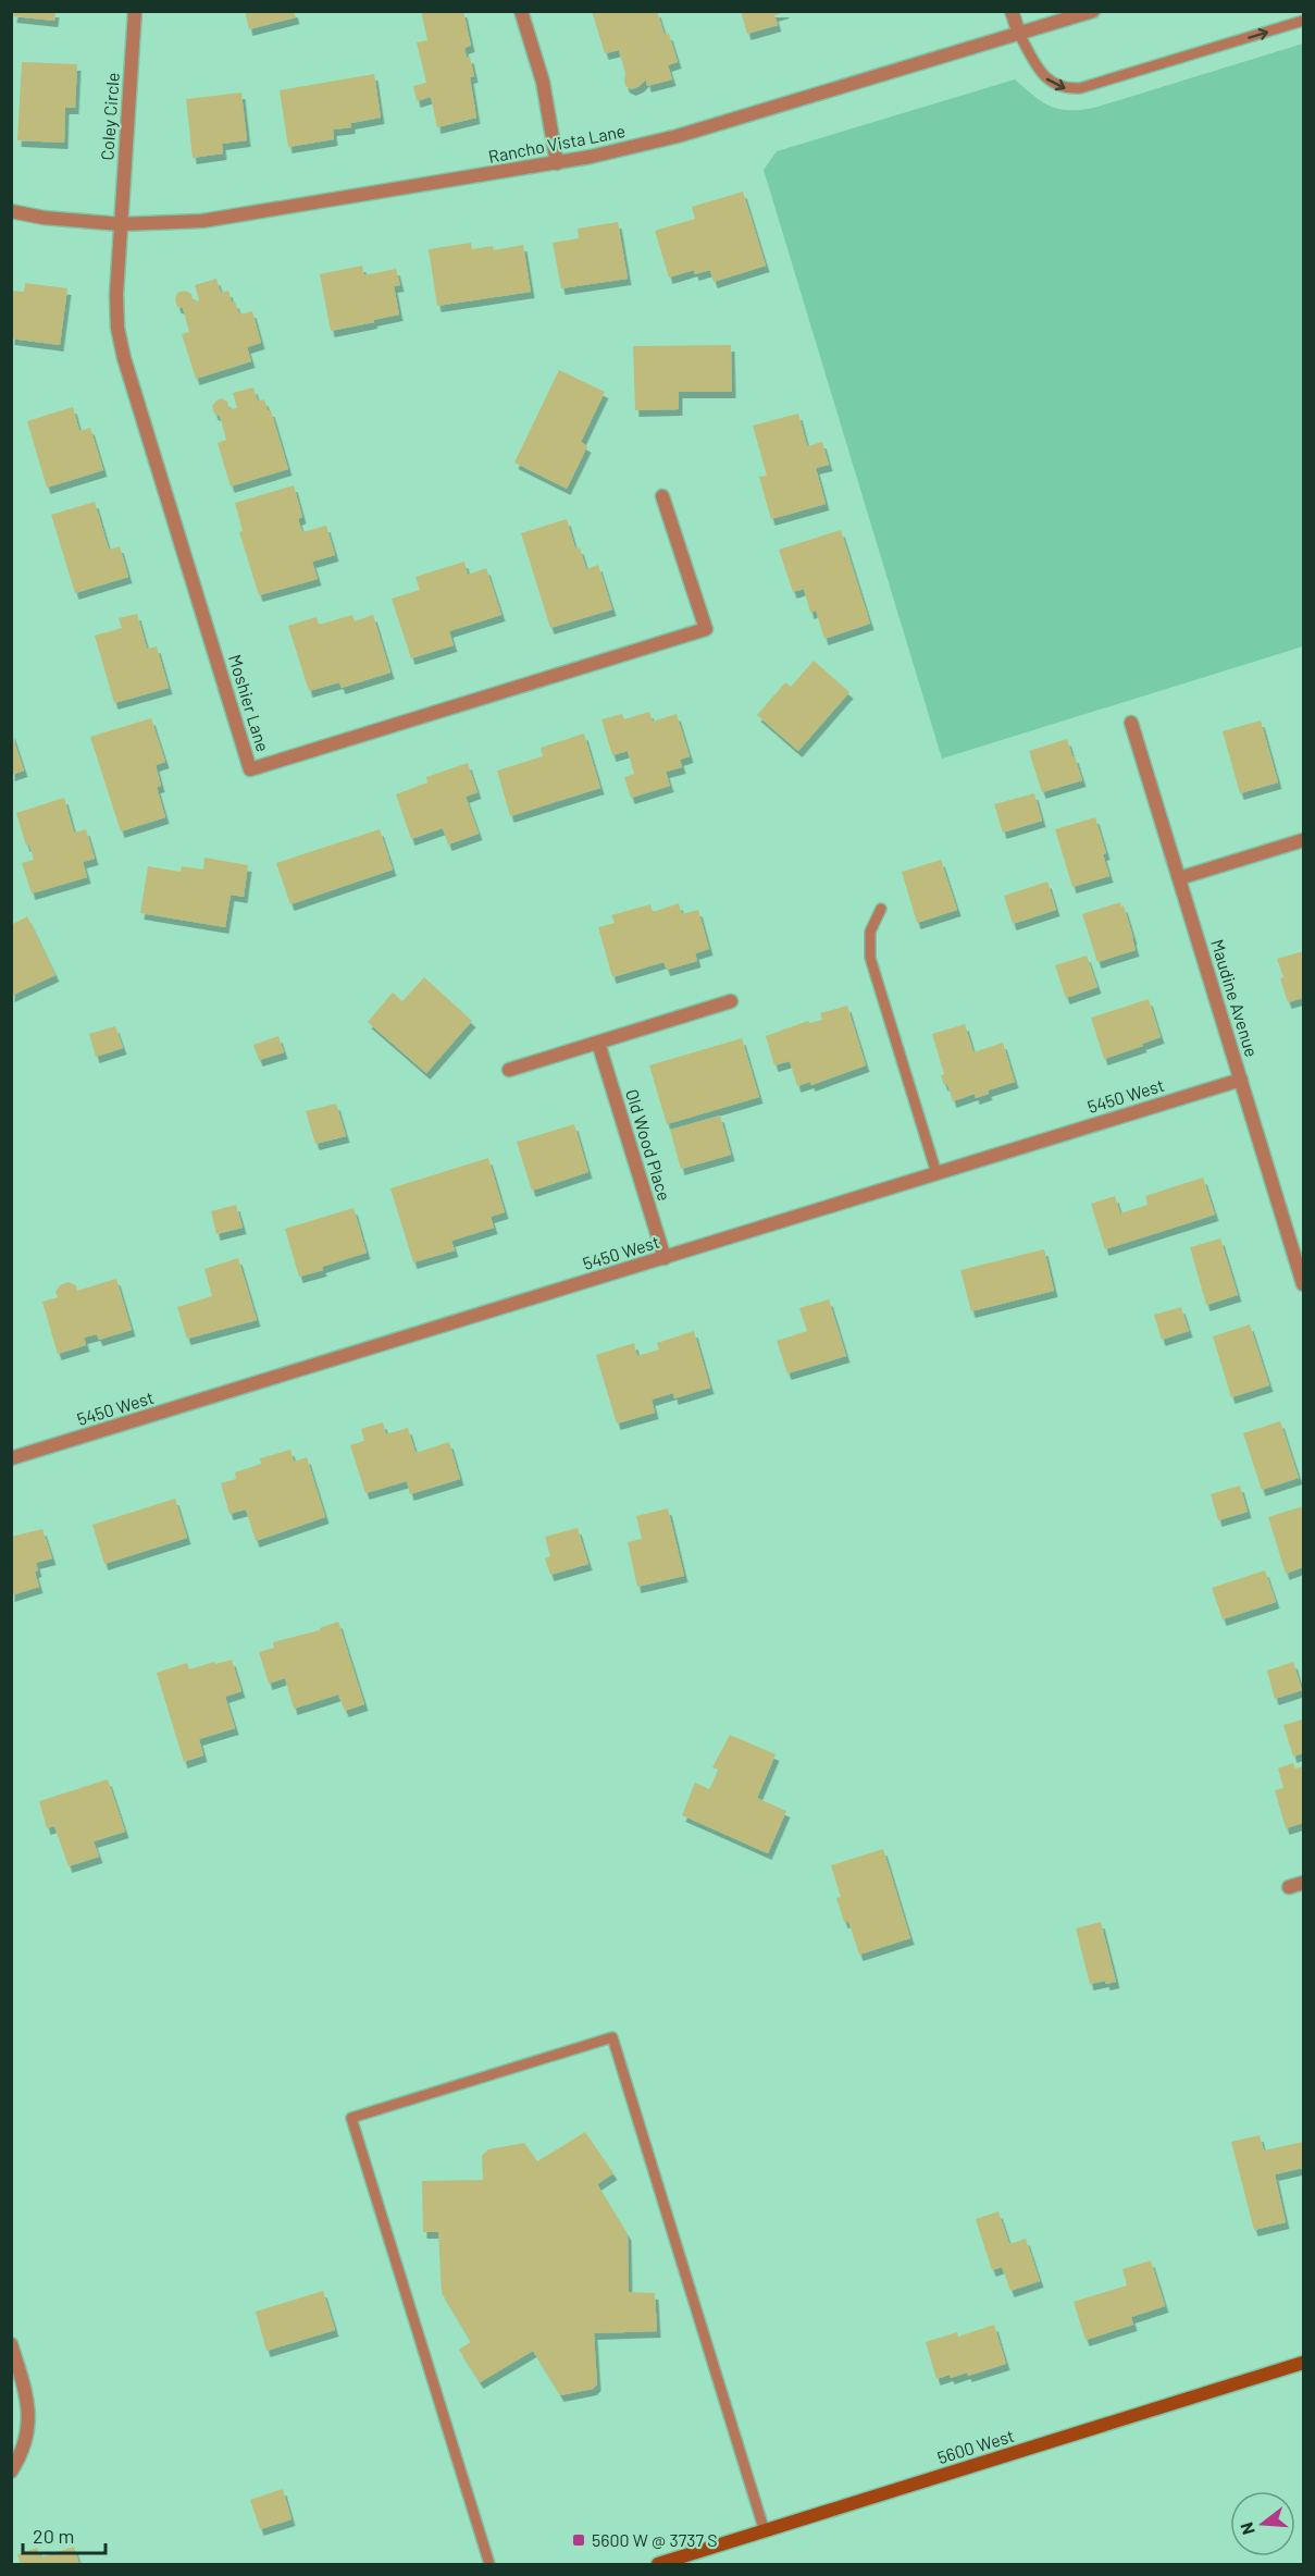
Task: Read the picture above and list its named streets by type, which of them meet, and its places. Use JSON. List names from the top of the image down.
{
  "streets": {
    "main road": ["5600 West"],
    "street": [
      "Coley Circle",
      "Rancho Vista Lane",
      "Moshier Lane",
      "Maudine Avenue",
      "5450 West",
      "Old Wood Place"
    ]
  },
  "crossings": [
    ["Coley Circle", "Rancho Vista Lane"],
    ["Coley Circle", "Moshier Lane"],
    ["Rancho Vista Lane", "Moshier Lane"],
    ["Maudine Avenue", "5450 West"],
    ["5450 West", "Old Wood Place"]
  ],
  "places": {
    "transit": ["5600 W @ 3737 S"]
  },
  "scale_bar": "20 m",
  "north": "left"
}
